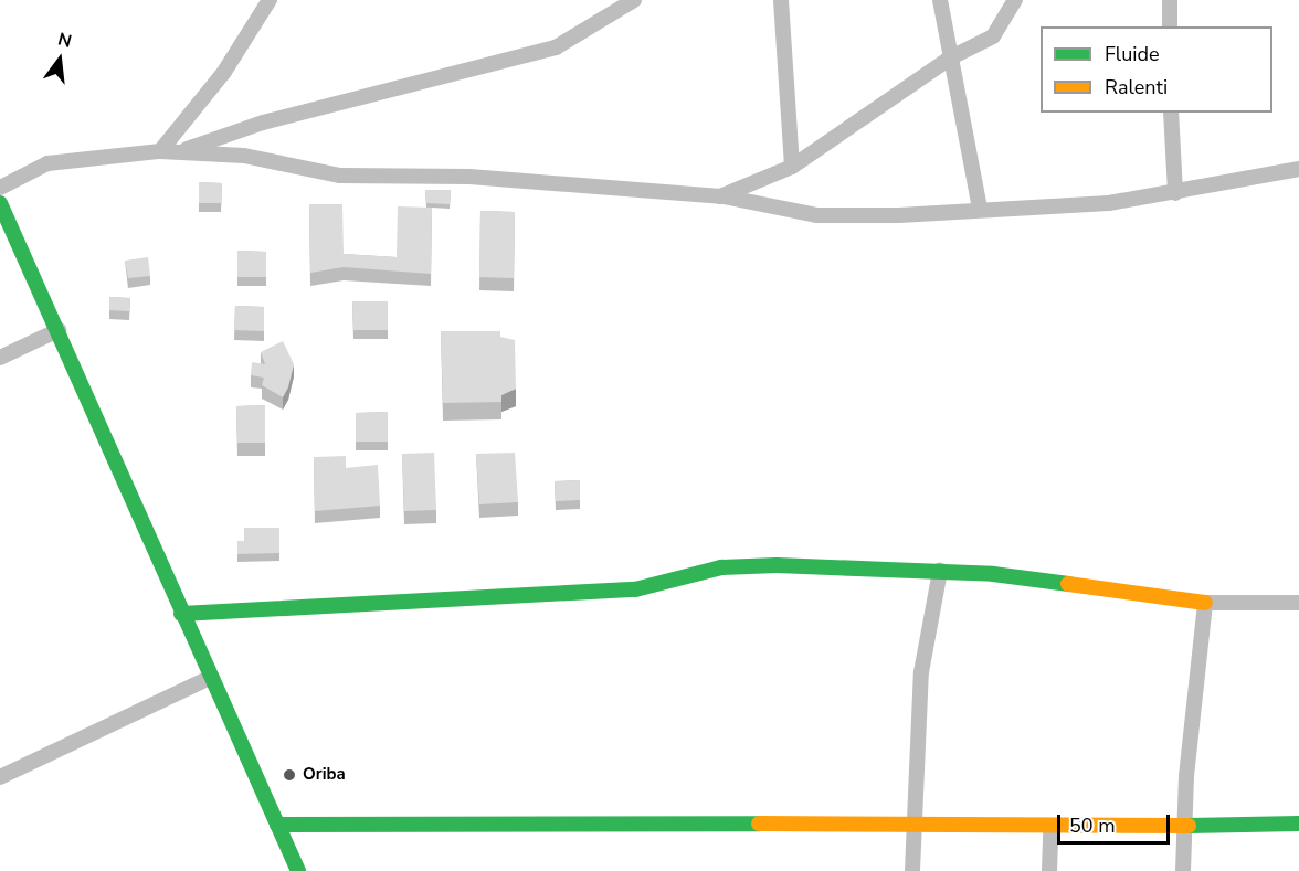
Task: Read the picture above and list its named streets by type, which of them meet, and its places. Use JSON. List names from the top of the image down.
{
  "places": ["Oriba"],
  "legend": ["Fluide", "Ralenti"],
  "scale_bar": "50 m",
  "north": "top"
}
